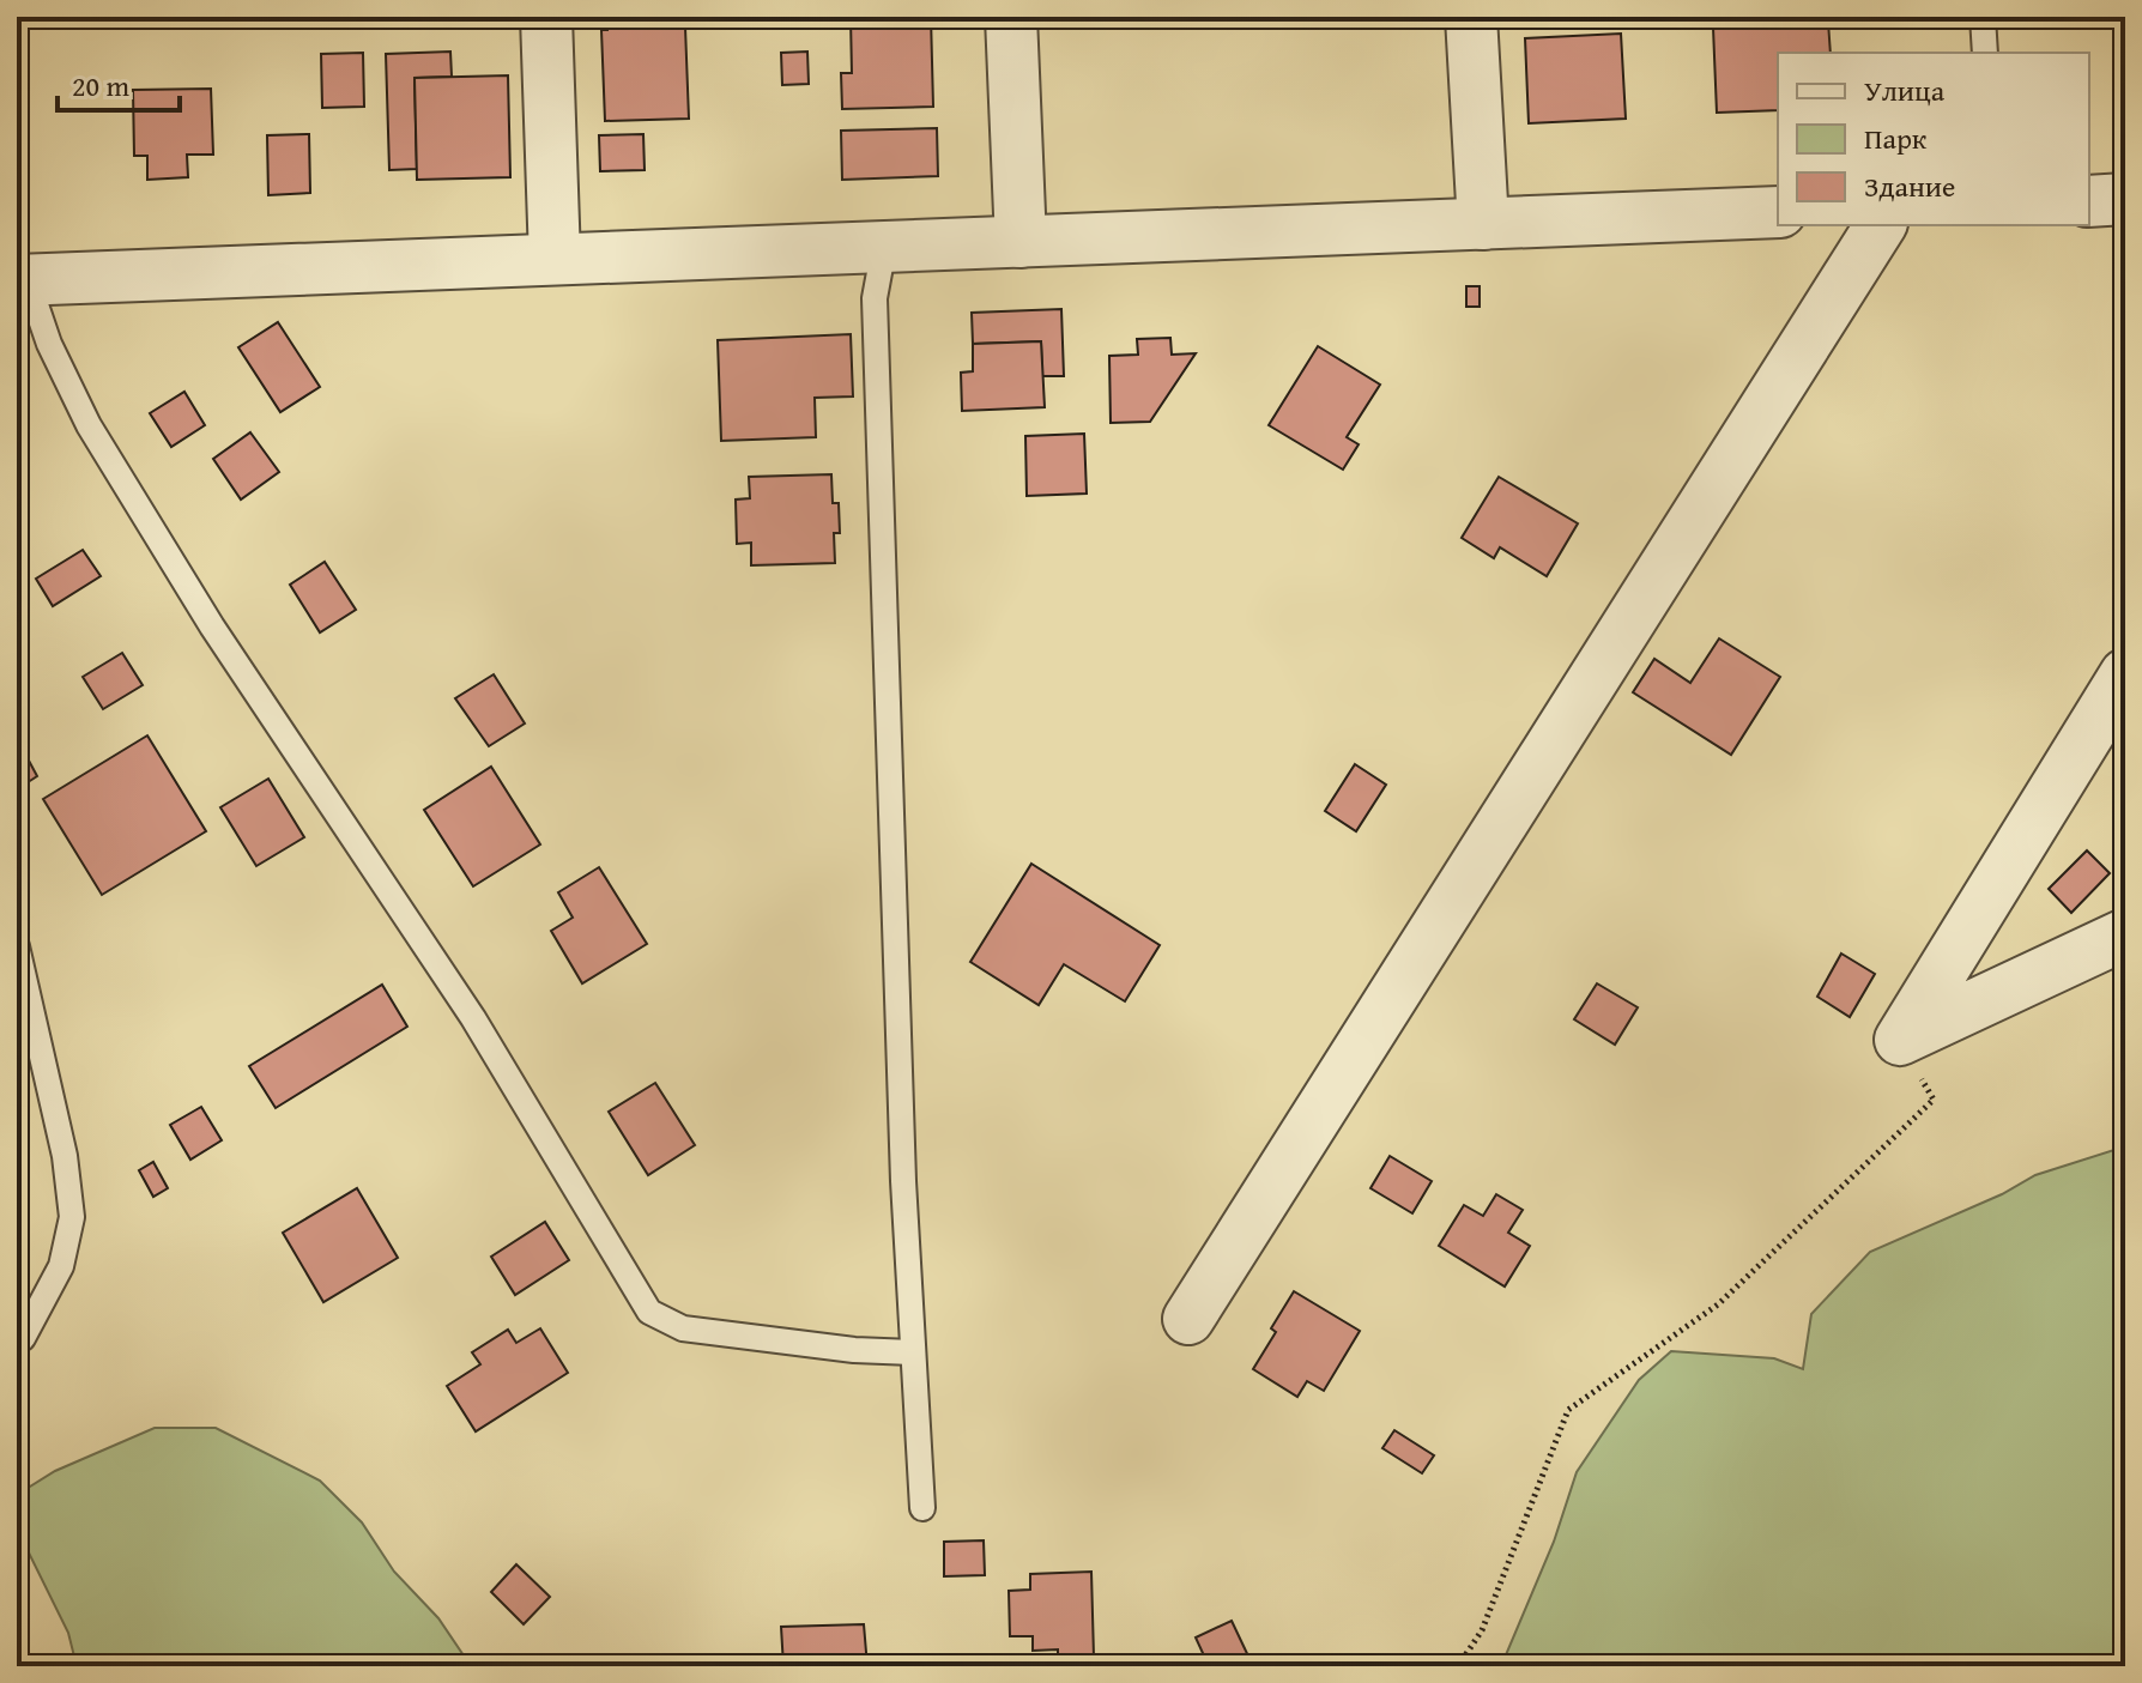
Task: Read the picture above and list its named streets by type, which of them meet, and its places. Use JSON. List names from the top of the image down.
{
  "legend": ["Улица", "Парк", "Здание"],
  "scale_bar": "20 m"
}
